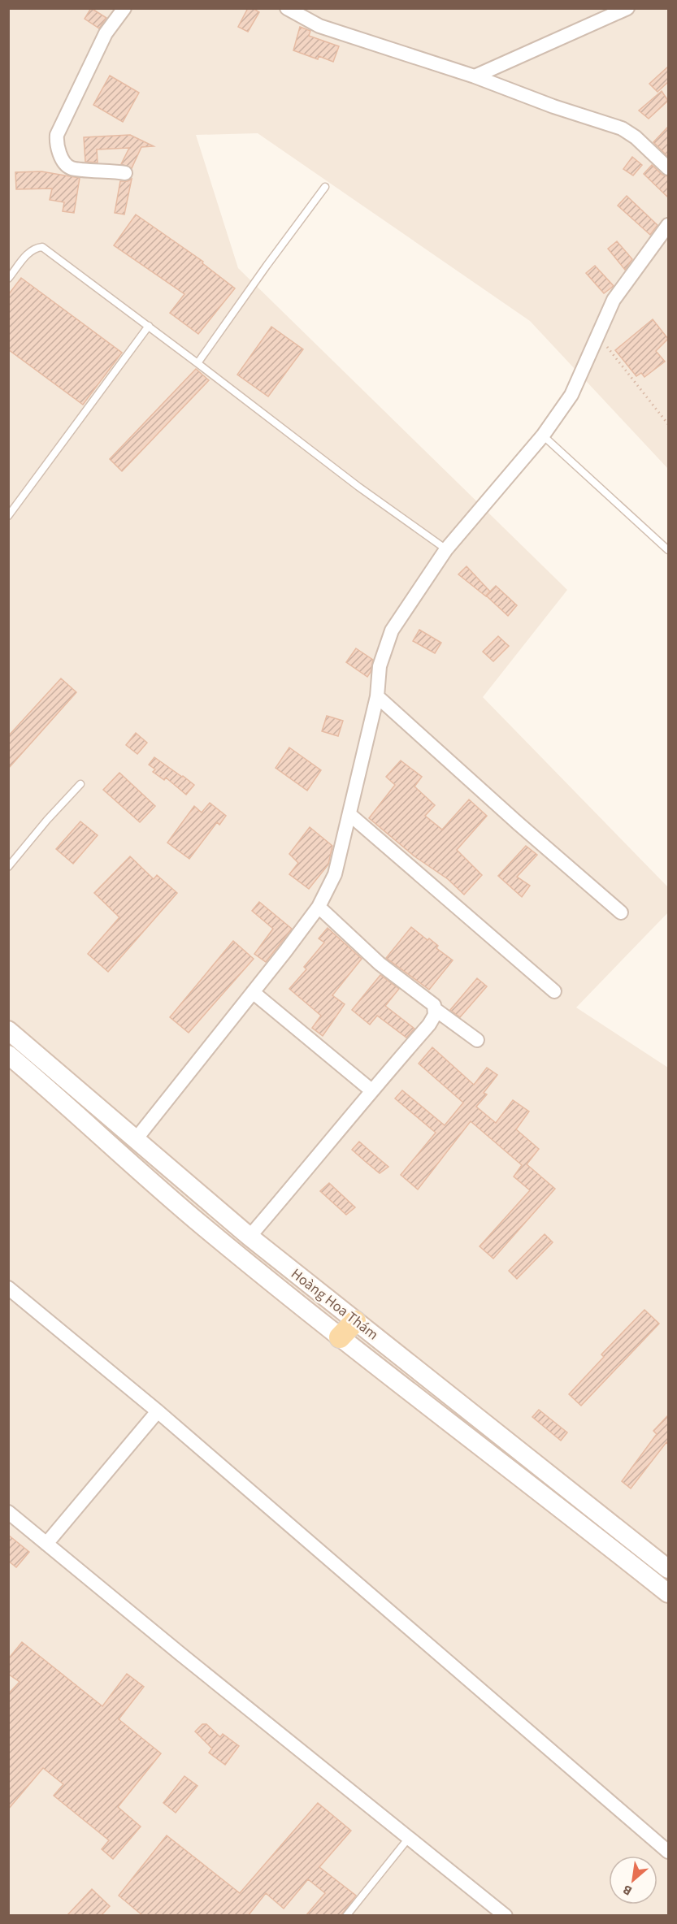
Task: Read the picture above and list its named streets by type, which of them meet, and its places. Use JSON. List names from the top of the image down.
{
  "streets": {
    "main road": ["Hoàng Hoa Thám"]
  },
  "north": "bottom left"
}
